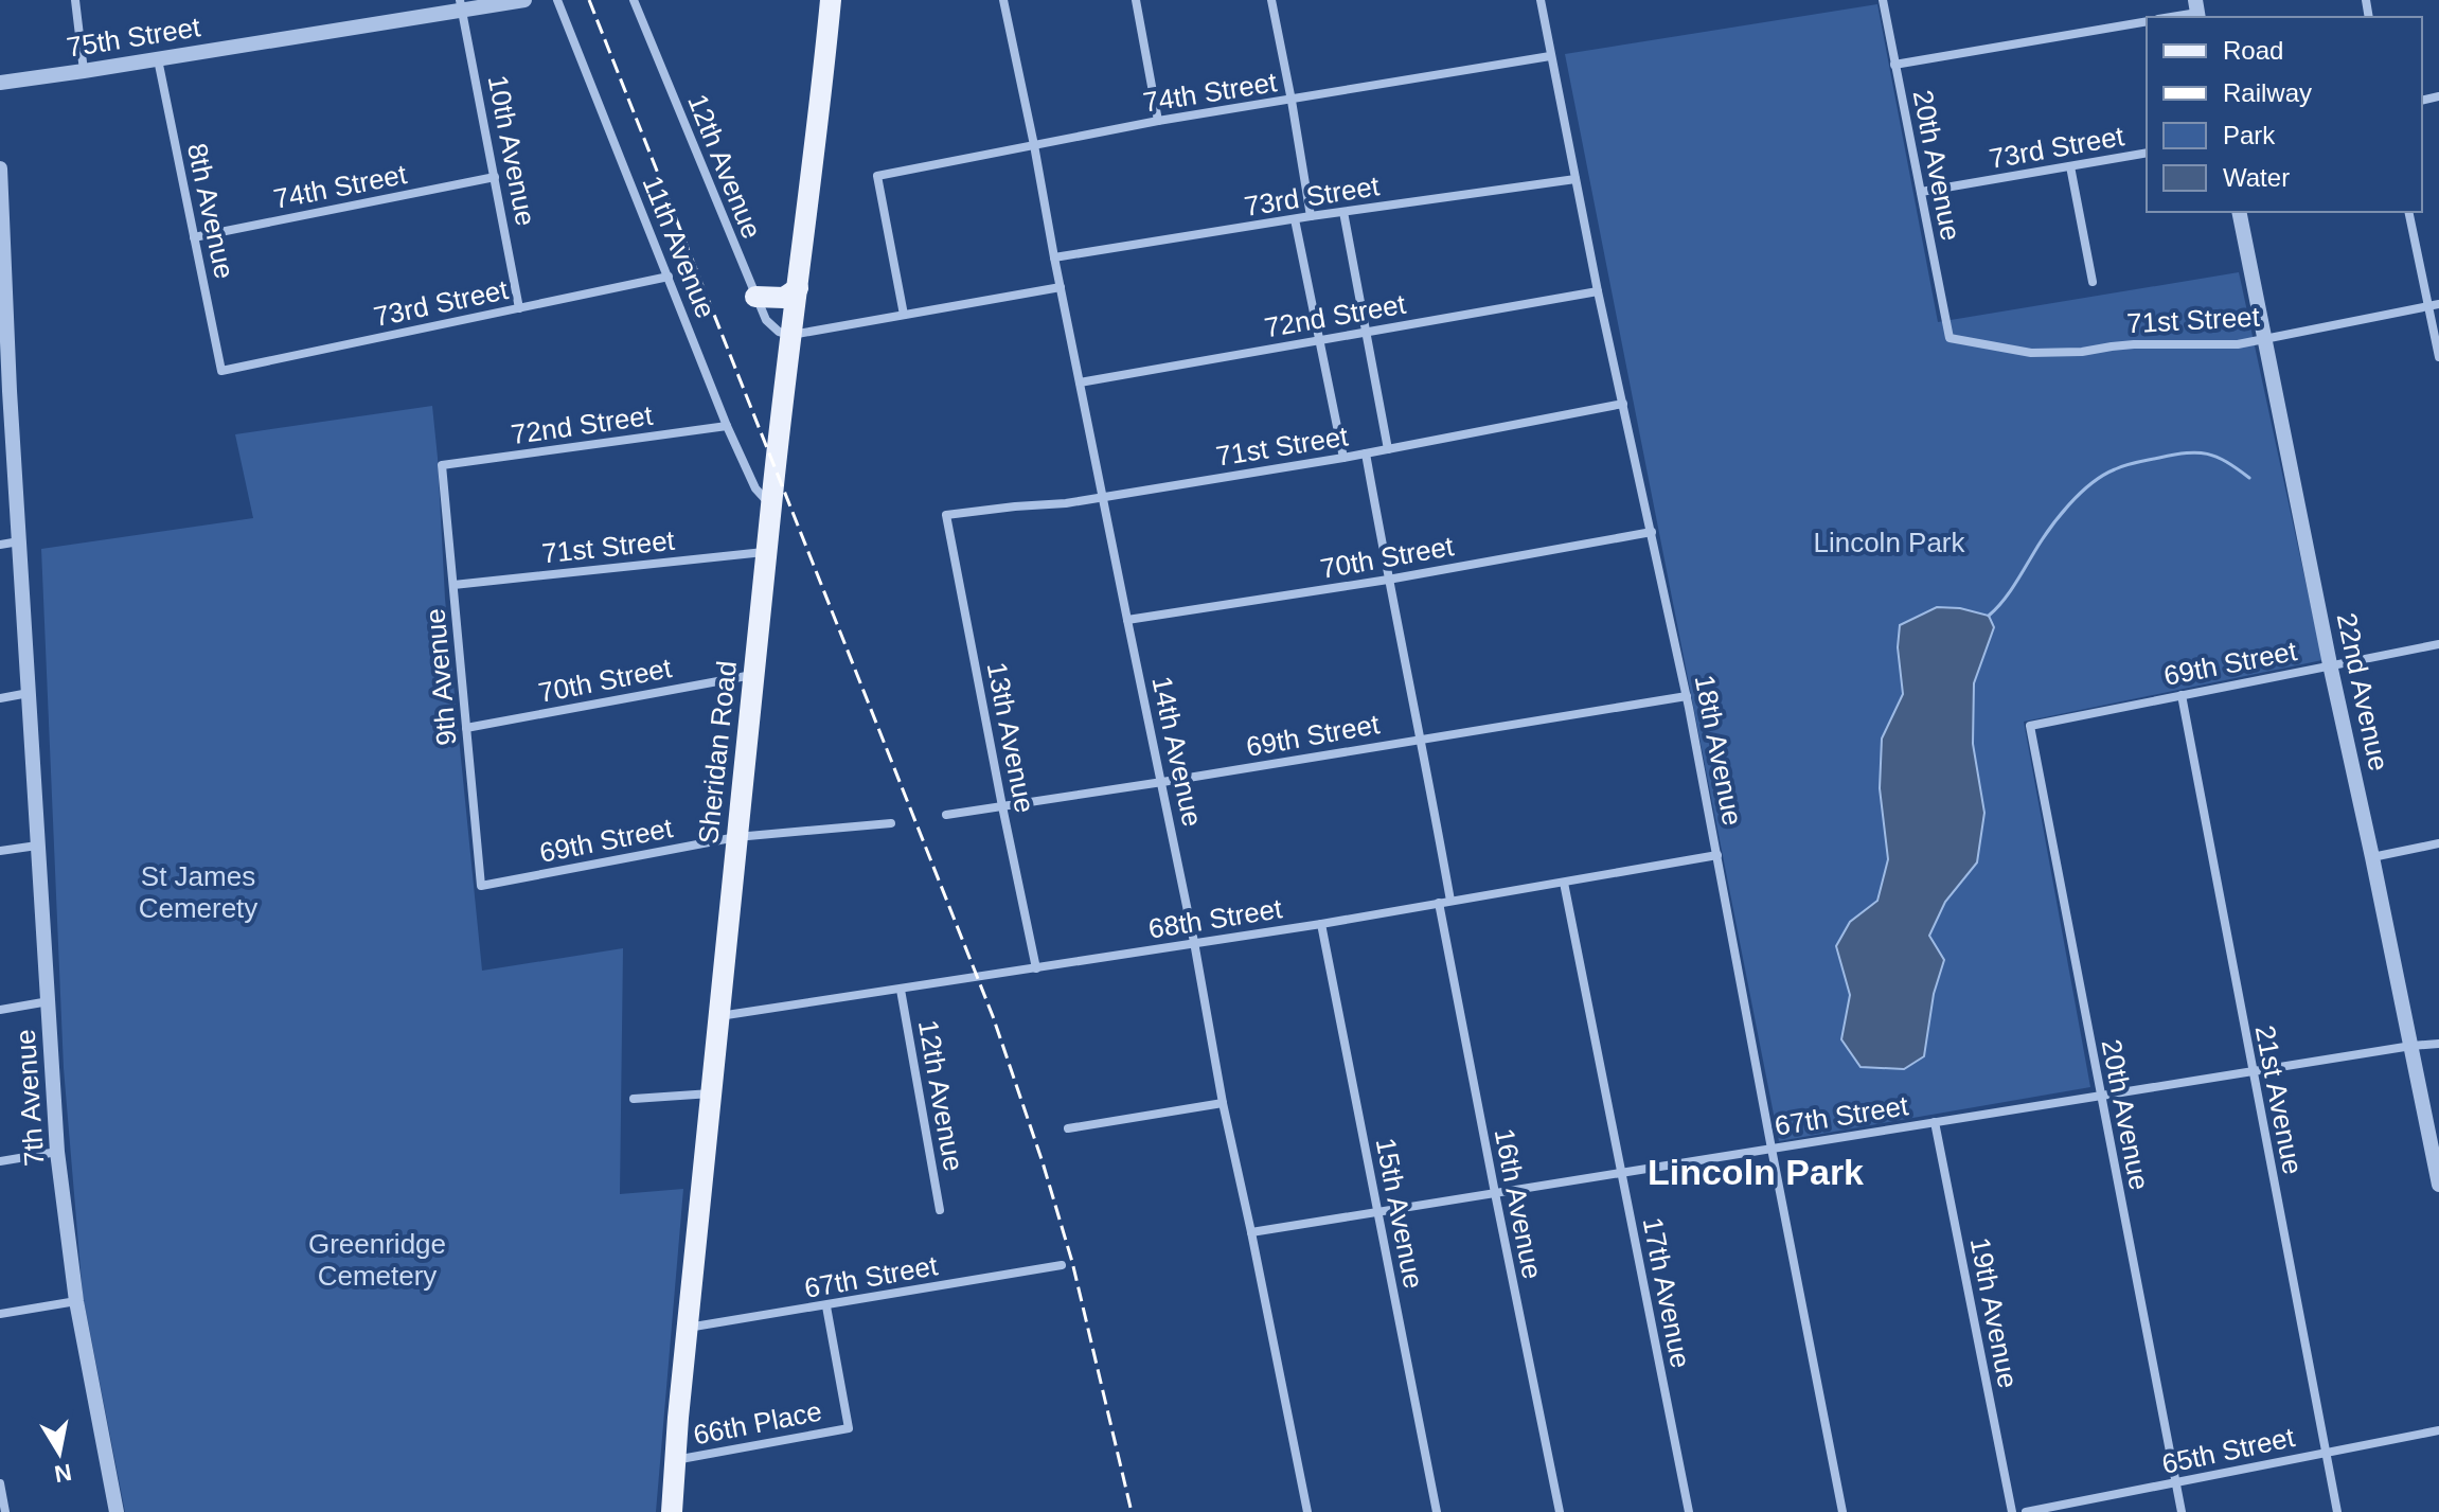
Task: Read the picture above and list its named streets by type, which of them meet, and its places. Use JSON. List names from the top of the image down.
{
  "streets": {
    "main road": ["Sheridan Road"],
    "street": [
      "75th Street",
      "74th Street",
      "73rd Street",
      "10th Avenue",
      "20th Avenue",
      "12th Avenue",
      "8th Avenue",
      "11th Avenue",
      "72nd Street",
      "71st Street",
      "70th Street",
      "69th Street",
      "9th Avenue",
      "22nd Avenue",
      "13th Avenue",
      "18th Avenue",
      "14th Avenue",
      "68th Street",
      "7th Avenue",
      "21st Avenue",
      "67th Street",
      "16th Avenue",
      "15th Avenue",
      "17th Avenue",
      "19th Avenue",
      "66th Place",
      "65th Street"
    ]
  },
  "crossings": [
    ["75th Street", "10th Avenue"],
    ["75th Street", "8th Avenue"],
    ["74th Street", "10th Avenue"],
    ["74th Street", "8th Avenue"],
    ["74th Street", "18th Avenue"],
    ["74th Street", "14th Avenue"],
    ["73rd Street", "10th Avenue"],
    ["73rd Street", "20th Avenue"],
    ["73rd Street", "8th Avenue"],
    ["73rd Street", "11th Avenue"],
    ["73rd Street", "18th Avenue"],
    ["73rd Street", "14th Avenue"],
    ["20th Avenue", "71st Street"],
    ["20th Avenue", "69th Street"],
    ["20th Avenue", "67th Street"],
    ["20th Avenue", "65th Street"],
    ["12th Avenue", "Sheridan Road"],
    ["12th Avenue", "68th Street"],
    ["11th Avenue", "72nd Street"],
    ["11th Avenue", "Sheridan Road"],
    ["72nd Street", "9th Avenue"],
    ["72nd Street", "18th Avenue"],
    ["72nd Street", "14th Avenue"],
    ["71st Street", "9th Avenue"],
    ["71st Street", "22nd Avenue"],
    ["71st Street", "13th Avenue"],
    ["71st Street", "18th Avenue"],
    ["71st Street", "14th Avenue"],
    ["71st Street", "Sheridan Road"],
    ["70th Street", "9th Avenue"],
    ["70th Street", "18th Avenue"],
    ["70th Street", "14th Avenue"],
    ["70th Street", "Sheridan Road"],
    ["69th Street", "9th Avenue"],
    ["69th Street", "22nd Avenue"],
    ["69th Street", "13th Avenue"],
    ["69th Street", "18th Avenue"],
    ["69th Street", "14th Avenue"],
    ["69th Street", "Sheridan Road"],
    ["69th Street", "21st Avenue"],
    ["22nd Avenue", "67th Street"],
    ["13th Avenue", "68th Street"],
    ["18th Avenue", "68th Street"],
    ["18th Avenue", "67th Street"],
    ["14th Avenue", "68th Street"],
    ["14th Avenue", "67th Street"],
    ["Sheridan Road", "68th Street"],
    ["Sheridan Road", "67th Street"],
    ["Sheridan Road", "66th Place"],
    ["68th Street", "16th Avenue"],
    ["68th Street", "15th Avenue"],
    ["68th Street", "17th Avenue"],
    ["21st Avenue", "67th Street"],
    ["21st Avenue", "65th Street"],
    ["67th Street", "16th Avenue"],
    ["67th Street", "15th Avenue"],
    ["67th Street", "17th Avenue"],
    ["67th Street", "19th Avenue"],
    ["67th Street", "66th Place"]
  ],
  "districts": ["Lincoln Park"],
  "parks": ["Lincoln Park", "St James Cemerety", "Greenridge Cemetery"],
  "legend": [
    "Road",
    "Railway",
    "Park",
    "Water"
  ],
  "north": "bottom"
}
